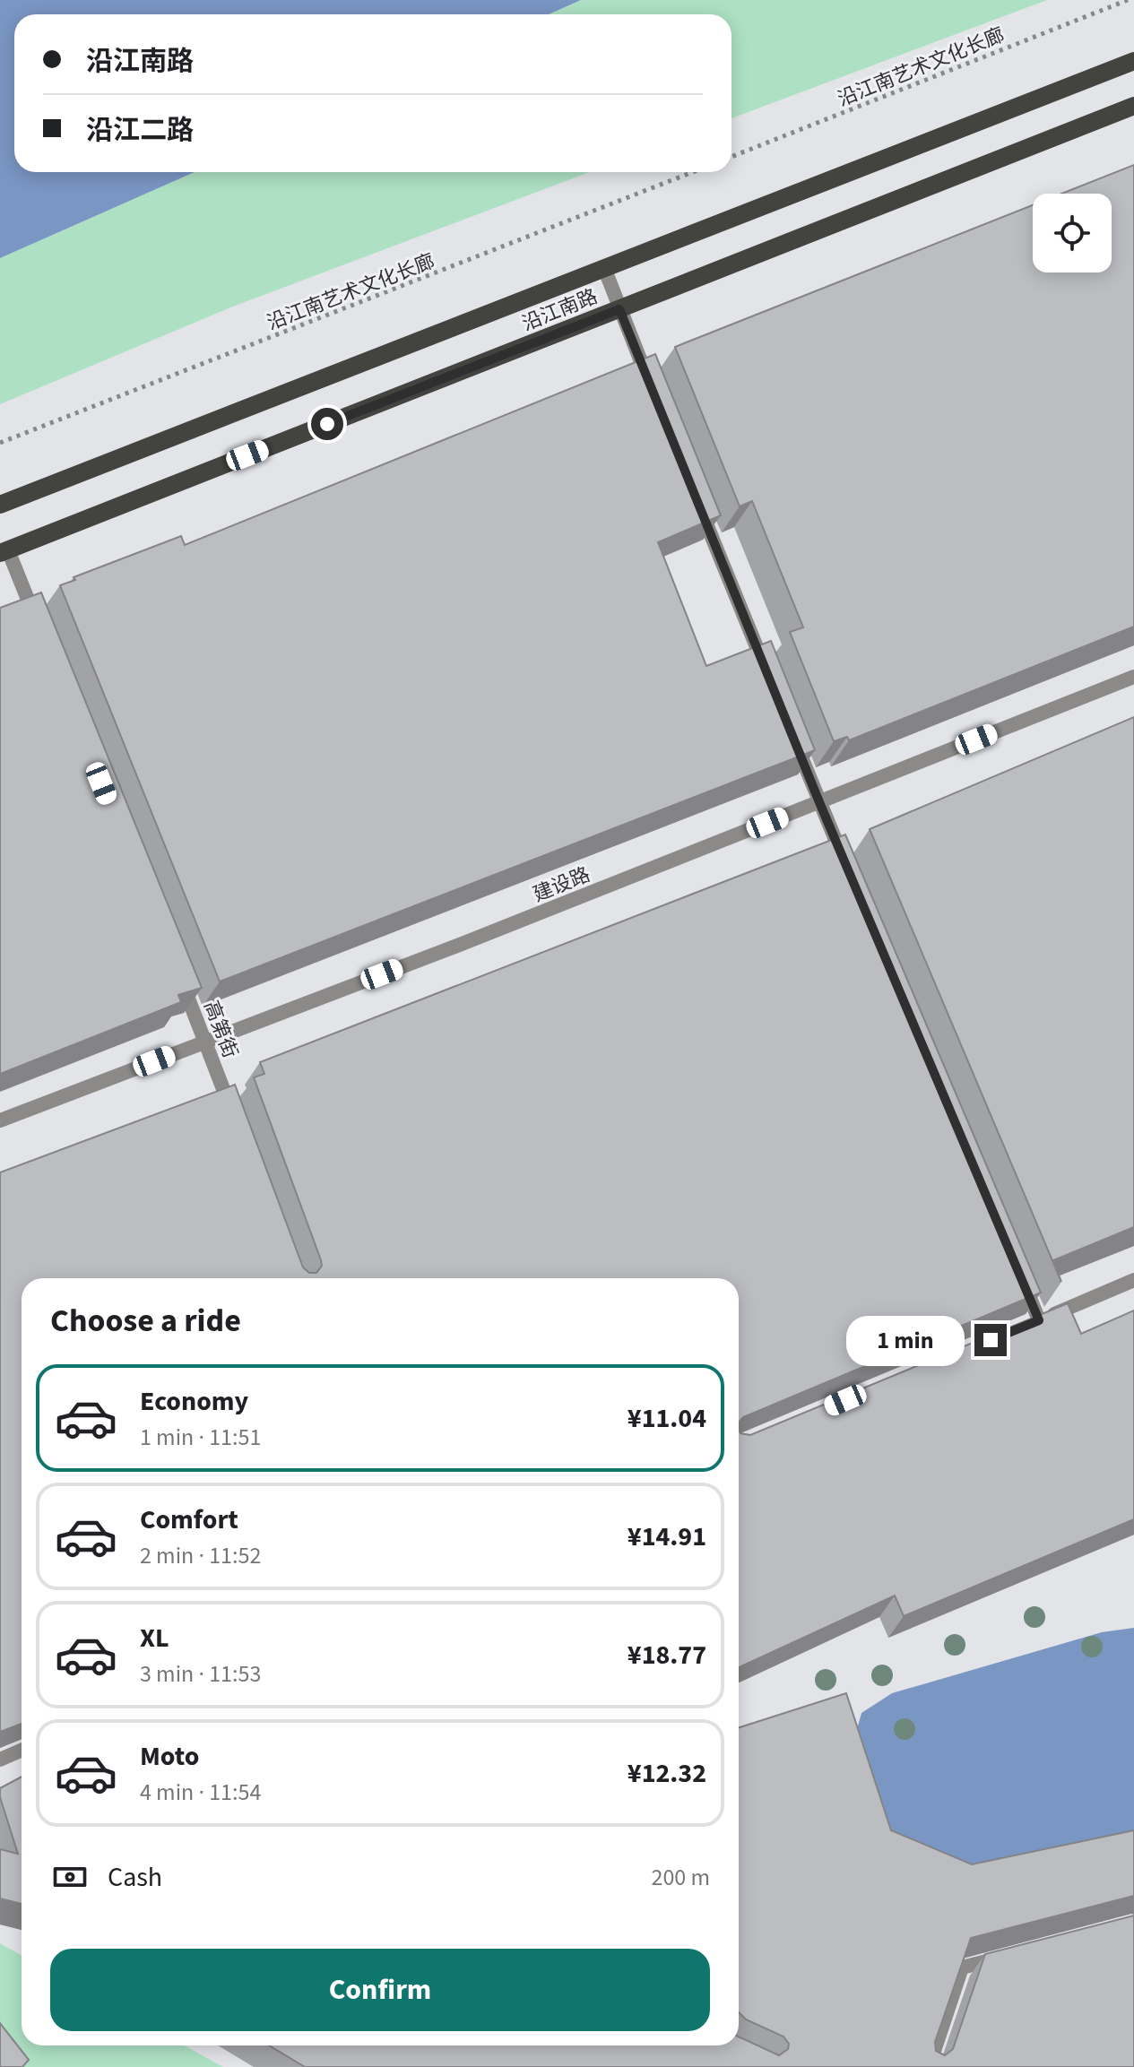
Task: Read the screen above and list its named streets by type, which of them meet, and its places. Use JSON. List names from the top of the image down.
{
  "streets": {
    "main road": ["沿江南路"],
    "street": ["建设路", "高第街"],
    "path": ["沿江南艺术文化长廊"]
  },
  "crossings": [
    ["建设路", "高第街"]
  ],
  "page": {
    "banner": ["沿江南路", "沿江二路"],
    "heading": "Choose a ride",
    "bubble": "1 min",
    "list": [
      {
        "name": "Economy",
        "note": "1 min · 11:51",
        "value": "¥11.04"
      },
      {
        "name": "Comfort",
        "note": "2 min · 11:52",
        "value": "¥14.91"
      },
      {
        "name": "XL",
        "note": "3 min · 11:53",
        "value": "¥18.77"
      },
      {
        "name": "Moto",
        "note": "4 min · 11:54",
        "value": "¥12.32"
      }
    ],
    "pay": ["Cash", "200 m"],
    "buttons": "Confirm"
  }
}
